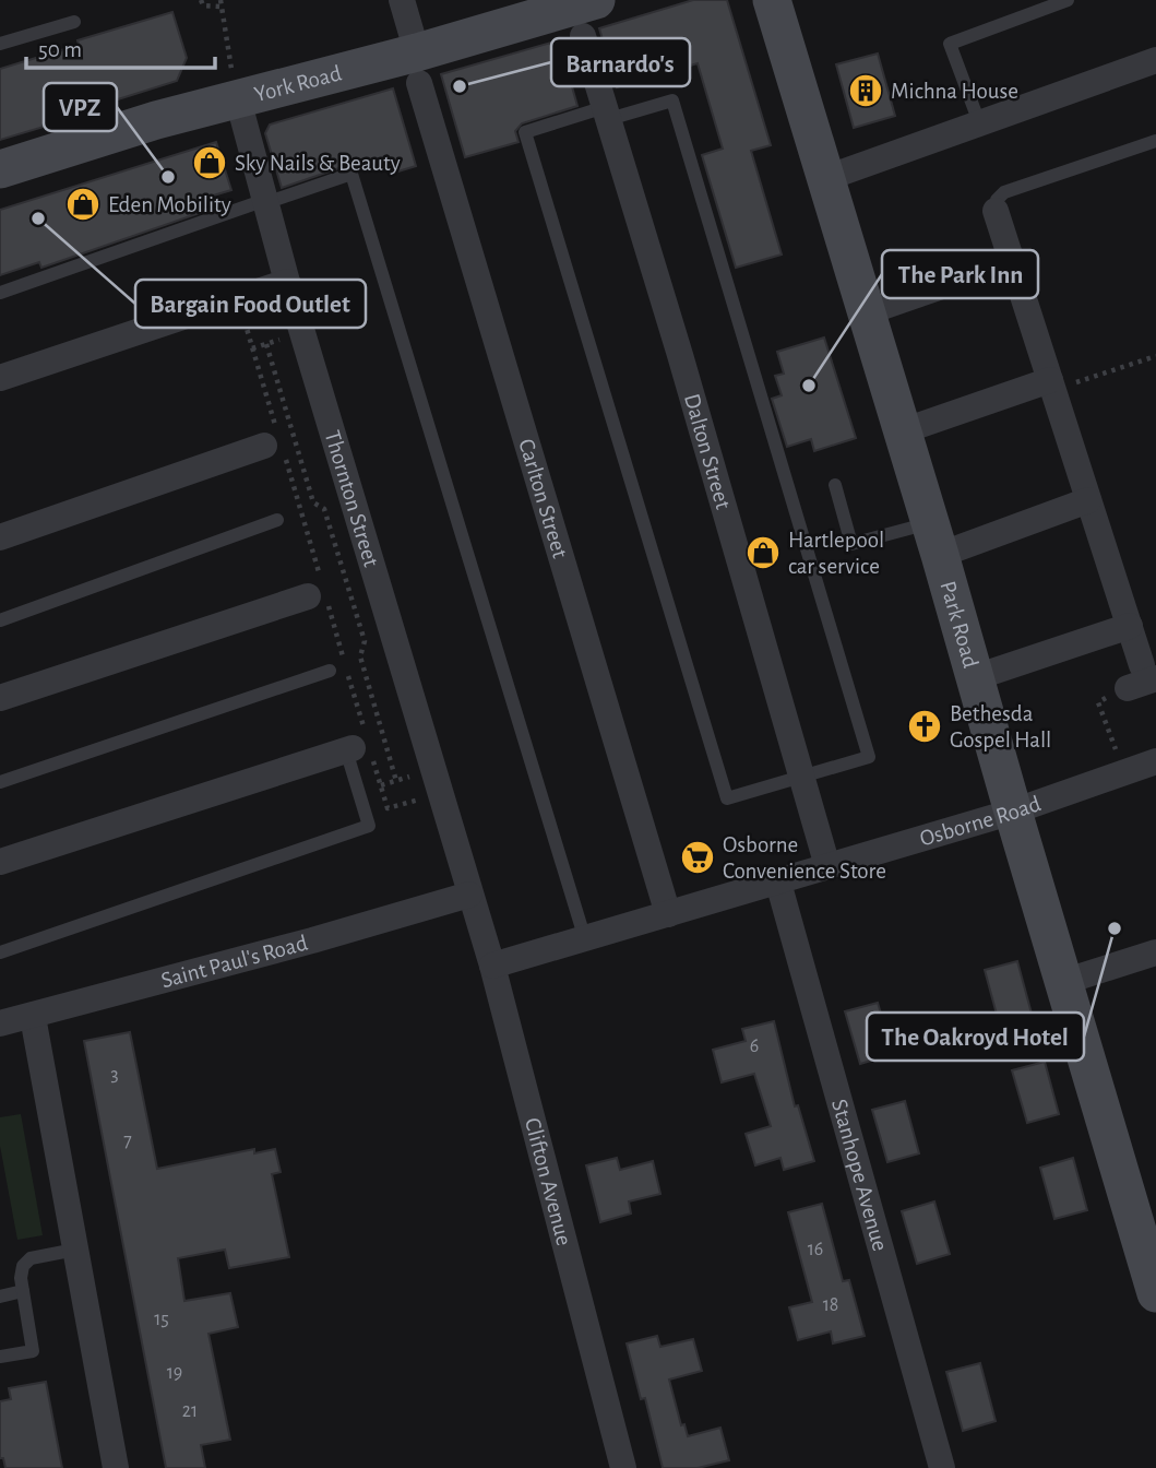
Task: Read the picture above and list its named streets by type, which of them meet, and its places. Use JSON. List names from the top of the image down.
{
  "streets": {
    "street": [
      "York Road",
      "Dalton Street",
      "Thornton Street",
      "Carlton Street",
      "Park Road",
      "Osborne Road",
      "Saint Paul's Road",
      "Stanhope Avenue",
      "Clifton Avenue"
    ]
  },
  "crossings": [
    ["York Road", "Thornton Street"],
    ["York Road", "Carlton Street"],
    ["Dalton Street", "Osborne Road"],
    ["Thornton Street", "Saint Paul's Road"],
    ["Thornton Street", "Clifton Avenue"],
    ["Carlton Street", "Osborne Road"],
    ["Park Road", "Osborne Road"],
    ["Osborne Road", "Stanhope Avenue"],
    ["Osborne Road", "Clifton Avenue"],
    ["Saint Paul's Road", "Clifton Avenue"]
  ],
  "places": {
    "other": [
      "Barnardo's",
      "VPZ",
      "Bargain Food Outlet",
      "The Park Inn",
      "The Oakroyd Hotel"
    ],
    "building": ["Michna House"],
    "shop": ["Sky Nails & Beauty", "Eden Mobility", "Hartlepool car service"],
    "church": ["Bethesda Gospel Hall"],
    "supermarket": ["Osborne Convenience Store"]
  },
  "house_numbers": [
    "6",
    "3",
    "7",
    "16",
    "18",
    "15",
    "19",
    "21"
  ],
  "scale_bar": "50 m"
}
